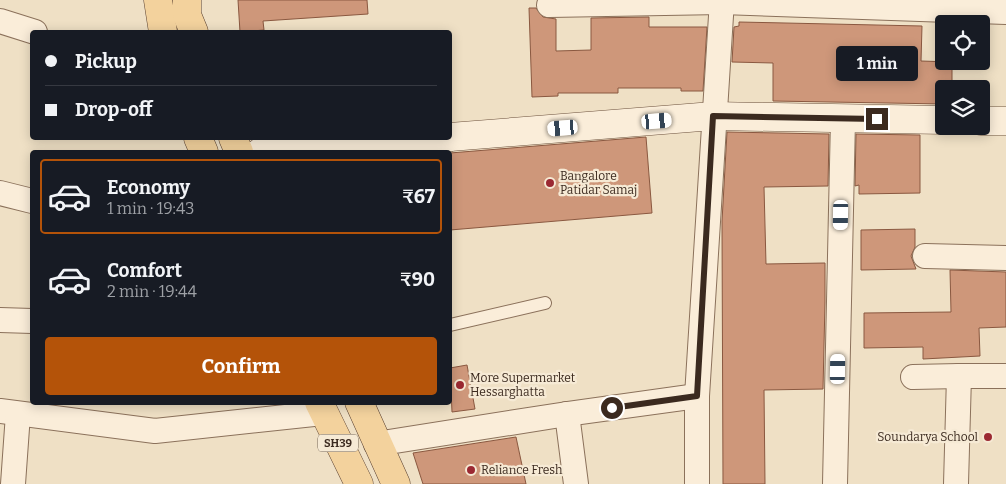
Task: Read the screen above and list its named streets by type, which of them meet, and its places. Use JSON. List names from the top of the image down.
{
  "streets": {
    "main road": ["SH39"]
  },
  "places": [
    "Bangalore Patidar Samaj",
    "More Supermarket Hessarghatta",
    "Soundarya School",
    "Reliance Fresh"
  ],
  "page": {
    "banner": ["Pickup", "Drop-off"],
    "bubble": "1 min",
    "list": [
      {
        "name": "Economy",
        "note": "1 min · 19:43",
        "value": "₹67"
      },
      {
        "name": "Comfort",
        "note": "2 min · 19:44",
        "value": "₹90"
      }
    ],
    "buttons": "Confirm"
  }
}
